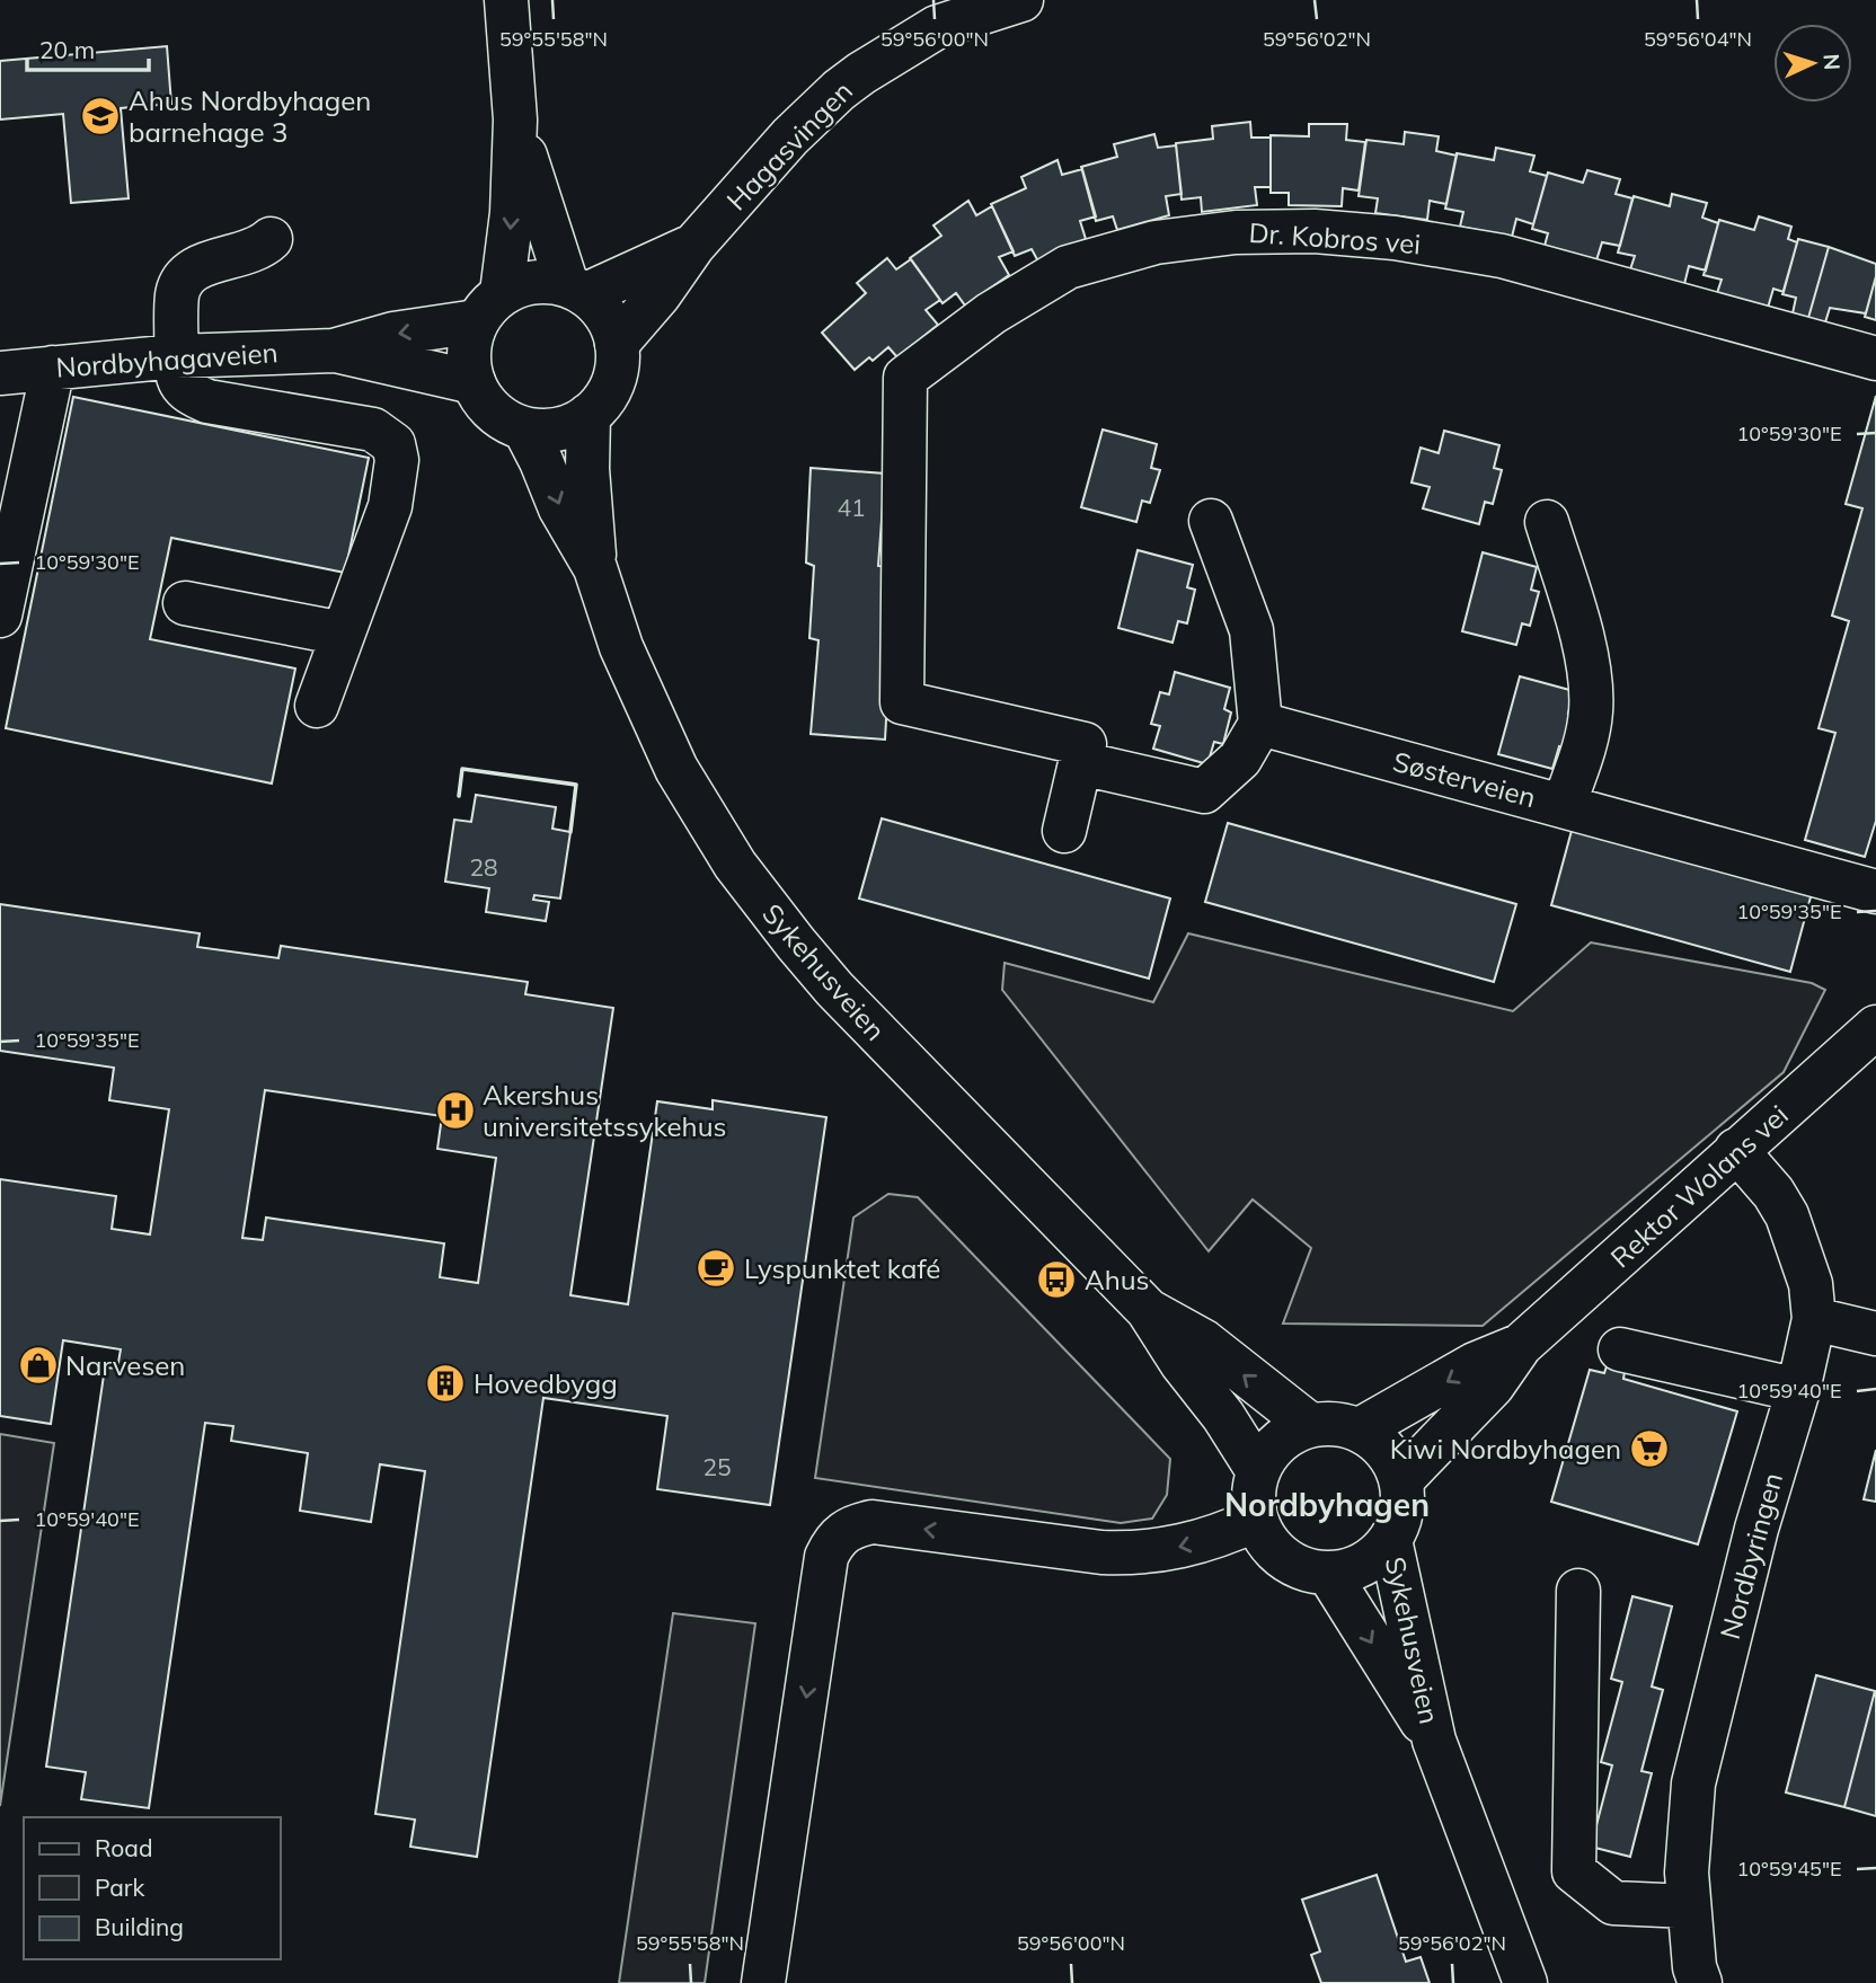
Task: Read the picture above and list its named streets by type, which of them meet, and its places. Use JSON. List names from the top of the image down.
{
  "streets": {
    "street": [
      "Hagasvingen",
      "Dr. Kobros vei",
      "Nordbyhagaveien",
      "Søsterveien",
      "Sykehusveien",
      "Rektor Wolans vei",
      "Nordbyringen"
    ]
  },
  "crossings": [
    ["Hagasvingen", "Nordbyhagaveien"],
    ["Hagasvingen", "Sykehusveien"],
    ["Nordbyhagaveien", "Sykehusveien"],
    ["Sykehusveien", "Rektor Wolans vei"],
    ["Rektor Wolans vei", "Nordbyringen"]
  ],
  "districts": ["Nordbyhagen"],
  "places": {
    "school or university": ["Ahus Nordbyhagen barnehage 3"],
    "hospital": ["Akershus universitetssykehus"],
    "cafe": ["Lyspunktet kafé"],
    "bus stop": ["Ahus"],
    "shop": ["Narvesen"],
    "building": ["Hovedbygg"],
    "supermarket": ["Kiwi Nordbyhagen"]
  },
  "house_numbers": ["41", "28", "25"],
  "legend": ["Road", "Park", "Building"],
  "scale_bar": "20 m",
  "north": "right",
  "coordinates": [
    "59°55'58\"N",
    "59°56'00\"N",
    "59°56'02\"N",
    "59°56'04\"N",
    "10°59'30\"E",
    "10°59'35\"E",
    "10°59'40\"E",
    "10°59'45\"E"
  ]
}
